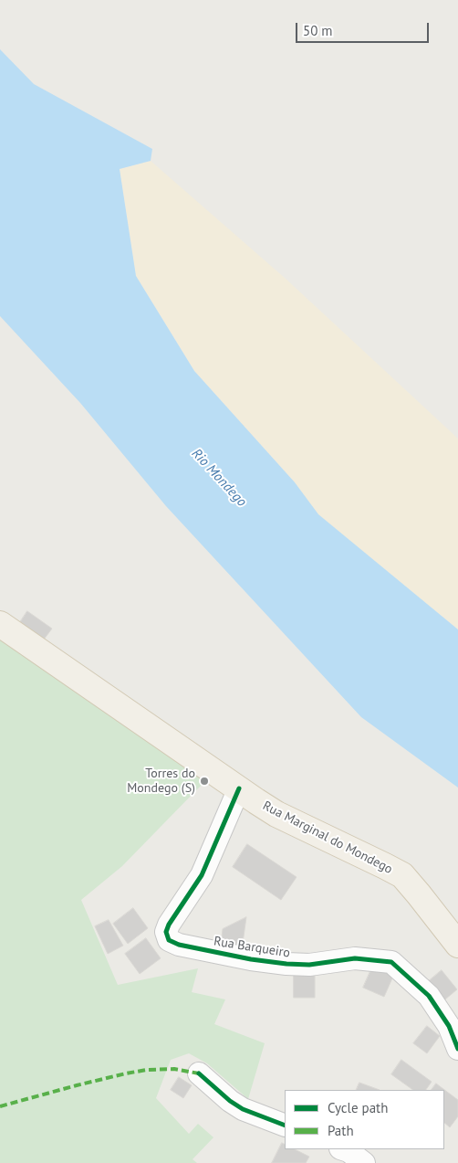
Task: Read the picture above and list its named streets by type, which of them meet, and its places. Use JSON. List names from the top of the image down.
{
  "streets": {
    "main road": ["Rua Marginal do Mondego"],
    "street": ["Rua Barqueiro"]
  },
  "crossings": [
    ["Rua Marginal do Mondego", "Rua Barqueiro"]
  ],
  "water": ["Rio Mondego"],
  "places": ["Torres do Mondego (S)"],
  "legend": ["Cycle path", "Path"],
  "scale_bar": "50 m"
}
